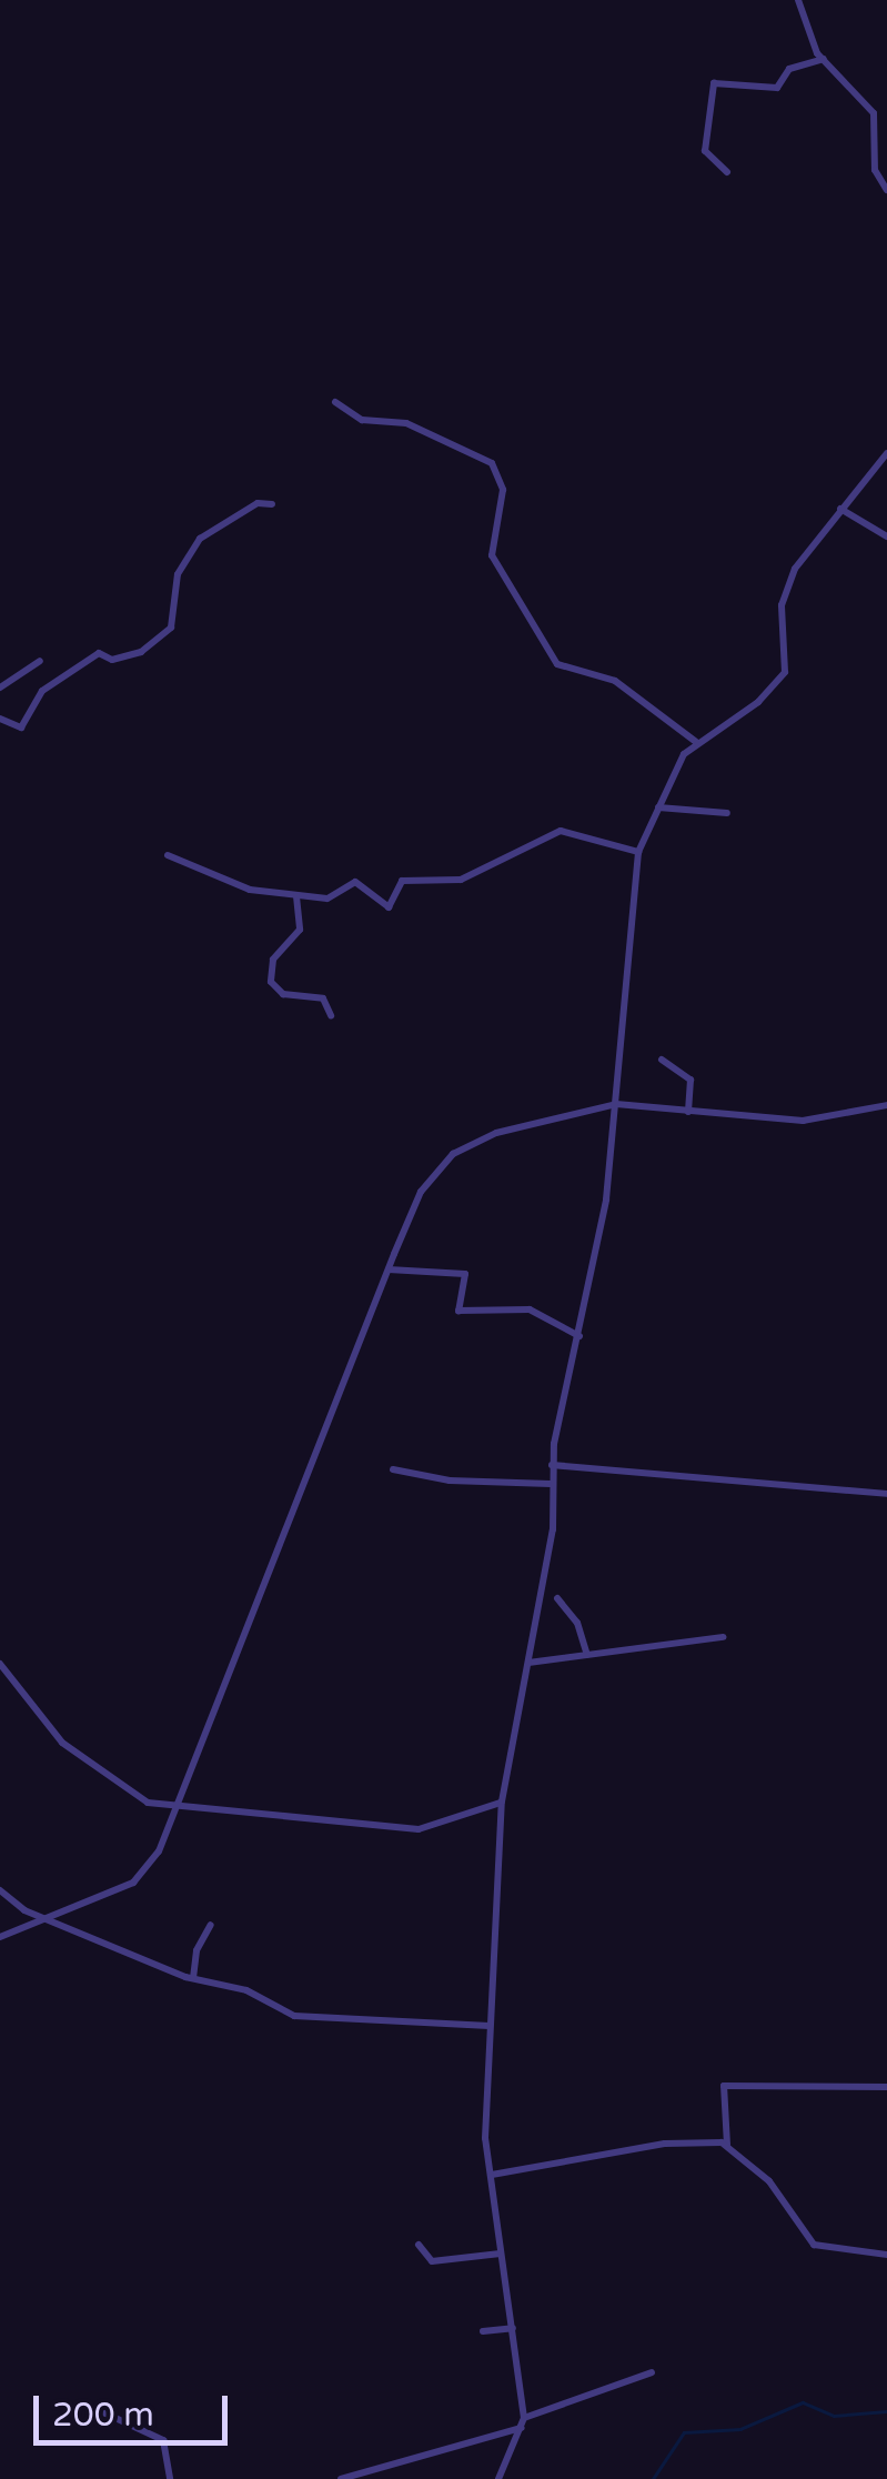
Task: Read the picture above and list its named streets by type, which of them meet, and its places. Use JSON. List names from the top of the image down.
{
  "scale_bar": "200 m"
}
